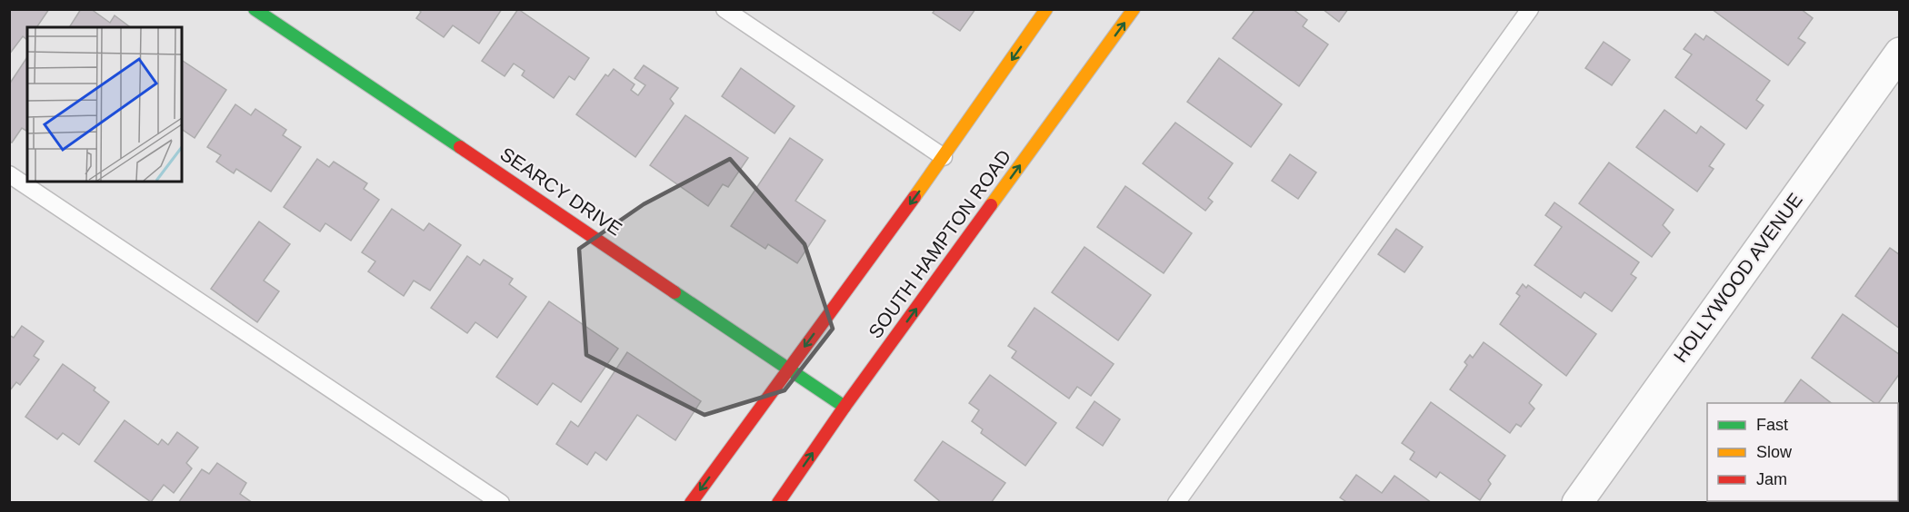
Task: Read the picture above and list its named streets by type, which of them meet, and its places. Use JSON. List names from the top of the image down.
{
  "streets": {
    "main road": ["SEARCY DRIVE", "SOUTH HAMPTON ROAD"],
    "street": ["HOLLYWOOD AVENUE"]
  },
  "crossings": [
    ["SEARCY DRIVE", "SOUTH HAMPTON ROAD"]
  ],
  "legend": ["Fast", "Slow", "Jam"]
}
